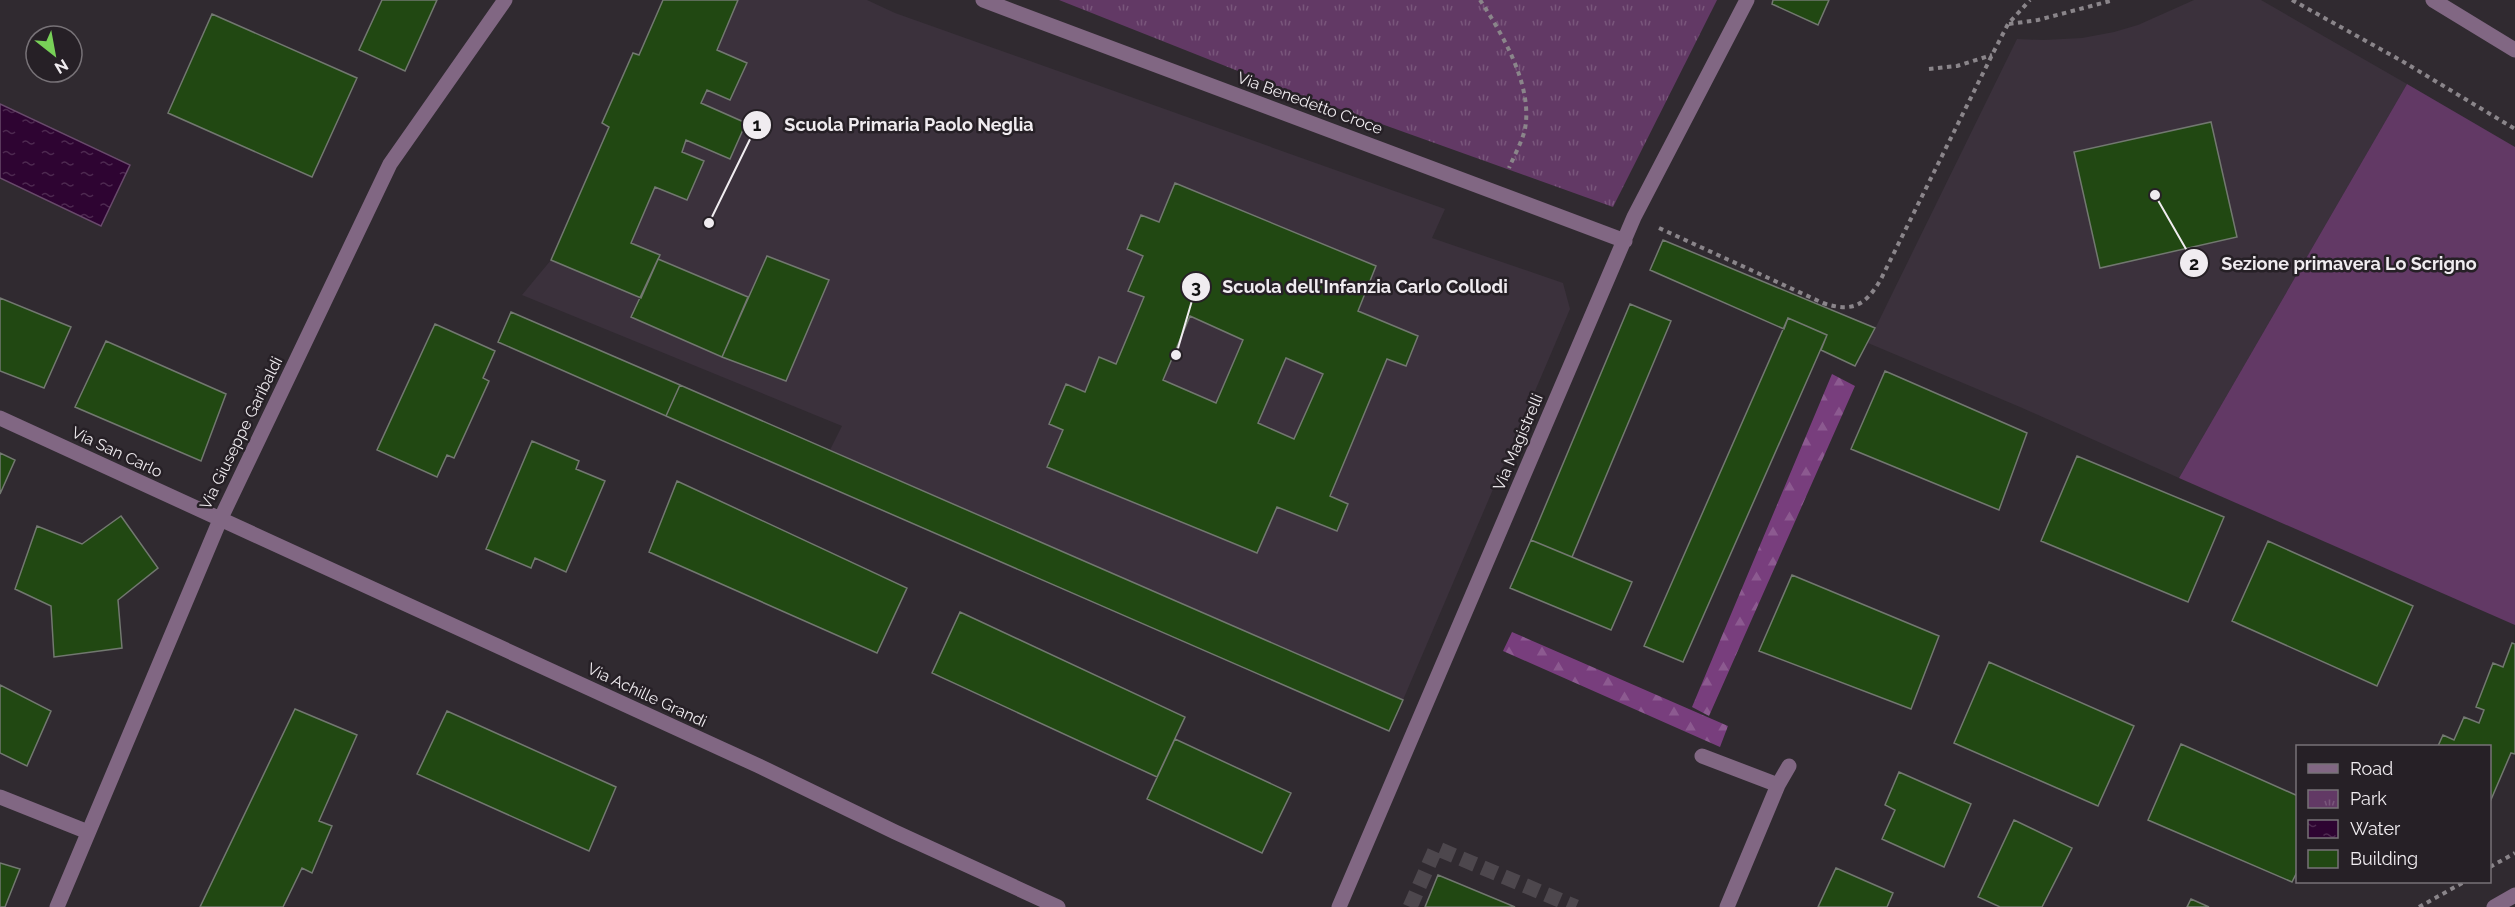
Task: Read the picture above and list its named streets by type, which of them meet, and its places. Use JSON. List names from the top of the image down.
{
  "streets": {
    "street": [
      "Via Benedetto Croce",
      "Via Giuseppe Garibaldi",
      "Via Magistrelli",
      "Via San Carlo",
      "Via Achille Grandi"
    ]
  },
  "crossings": [
    ["Via Benedetto Croce", "Via Magistrelli"],
    ["Via Giuseppe Garibaldi", "Via San Carlo"],
    ["Via Giuseppe Garibaldi", "Via Achille Grandi"],
    ["Via San Carlo", "Via Achille Grandi"]
  ],
  "places": ["Sezione primavera Lo Scrigno", "Scuola Primaria Paolo Neglia", "Scuola dell'Infanzia Carlo Collodi"],
  "legend": [
    "Road",
    "Park",
    "Water",
    "Building"
  ],
  "north": "bottom right"
}
